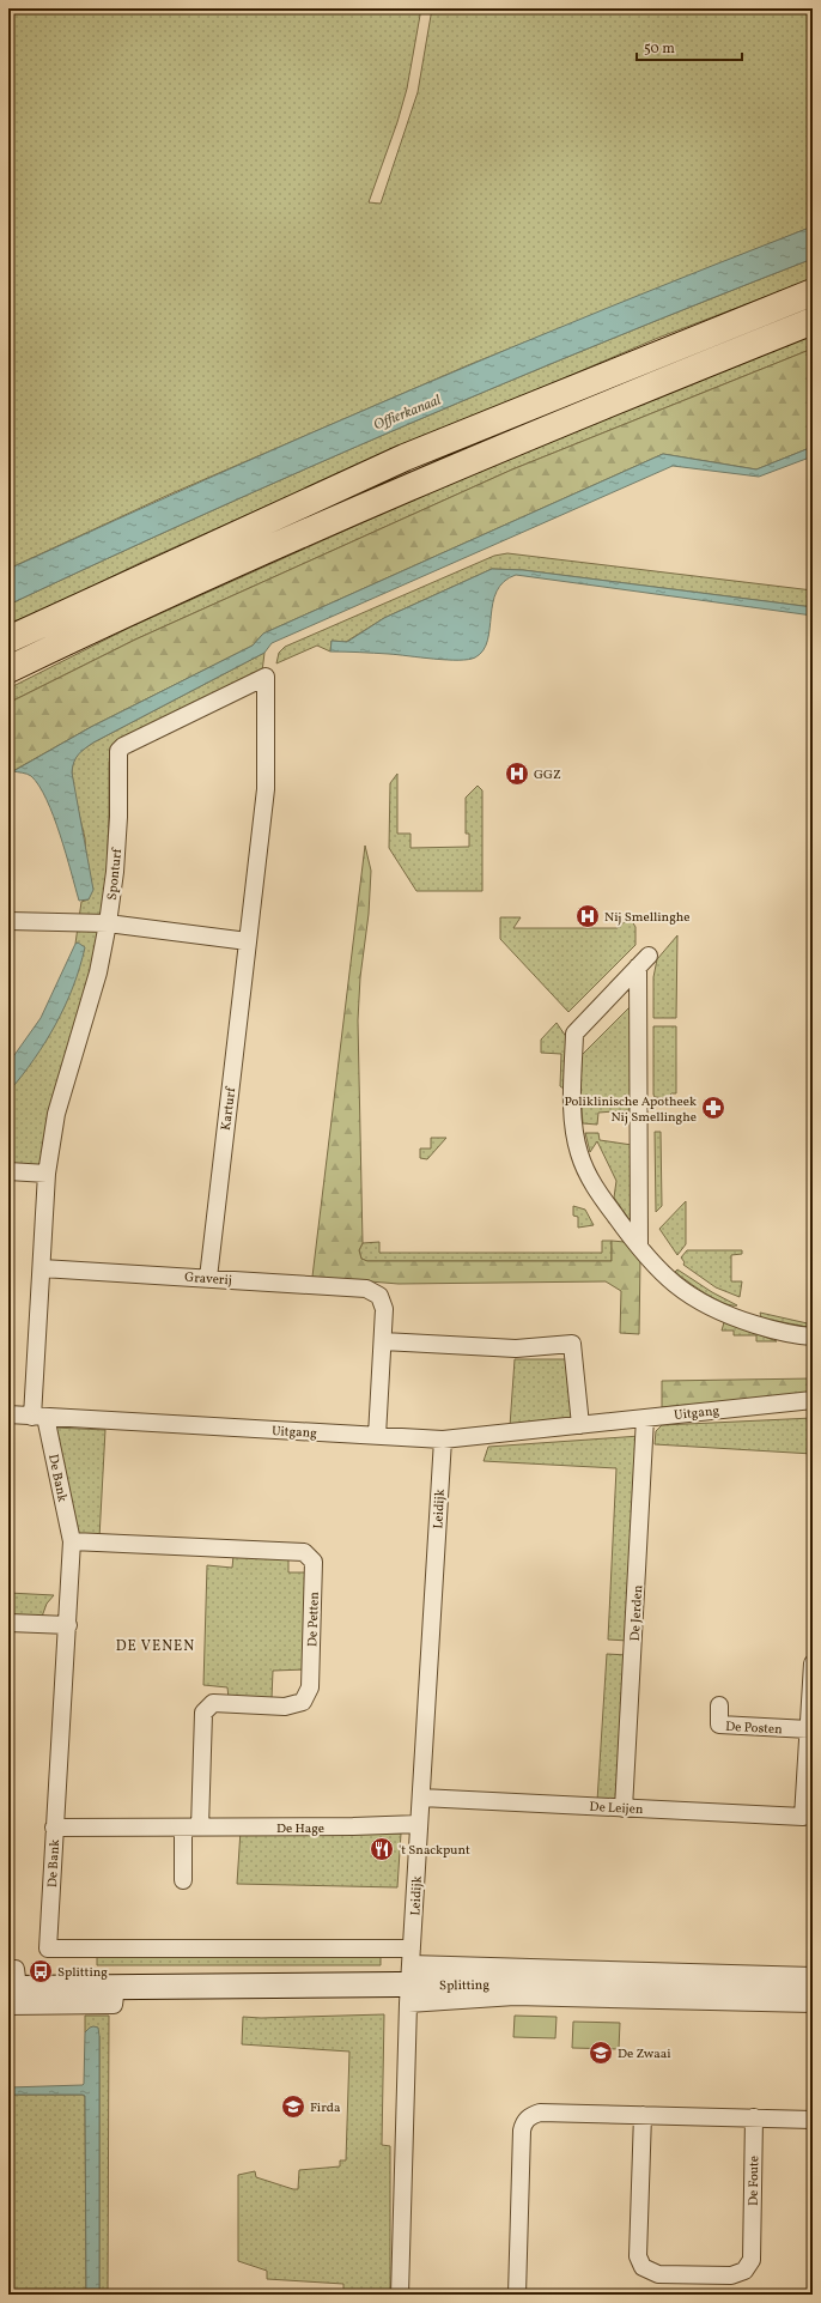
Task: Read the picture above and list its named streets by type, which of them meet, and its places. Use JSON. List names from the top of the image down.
{
  "streets": {
    "main road": ["Splitting"],
    "street": [
      "Sponturf",
      "Karturf",
      "Graverij",
      "Uitgang",
      "De Bank",
      "Leidijk",
      "De Jerden",
      "De Petten",
      "De Posten",
      "De Leijen",
      "De Hage",
      "De Foute"
    ]
  },
  "crossings": [
    ["Sponturf", "Karturf"],
    ["Sponturf", "Graverij"],
    ["Karturf", "Graverij"],
    ["Graverij", "Uitgang"],
    ["Uitgang", "De Bank"],
    ["Uitgang", "Leidijk"],
    ["Uitgang", "De Jerden"],
    ["De Bank", "Leidijk"],
    ["De Bank", "De Petten"],
    ["De Bank", "De Hage"],
    ["De Bank", "Splitting"],
    ["Leidijk", "De Leijen"],
    ["Leidijk", "De Hage"],
    ["Leidijk", "Splitting"],
    ["De Jerden", "De Leijen"],
    ["De Petten", "De Hage"]
  ],
  "districts": ["DE VENEN"],
  "water": ["Offierkanaal"],
  "places": {
    "hospital": ["GGZ", "Nij Smellinghe"],
    "pharmacy": ["Poliklinische Apotheek Nij Smellinghe"],
    "restaurant": ["'t Snackpunt"],
    "bus stop": ["Splitting"],
    "school or university": ["De Zwaai", "Firda"]
  },
  "scale_bar": "50 m"
}
